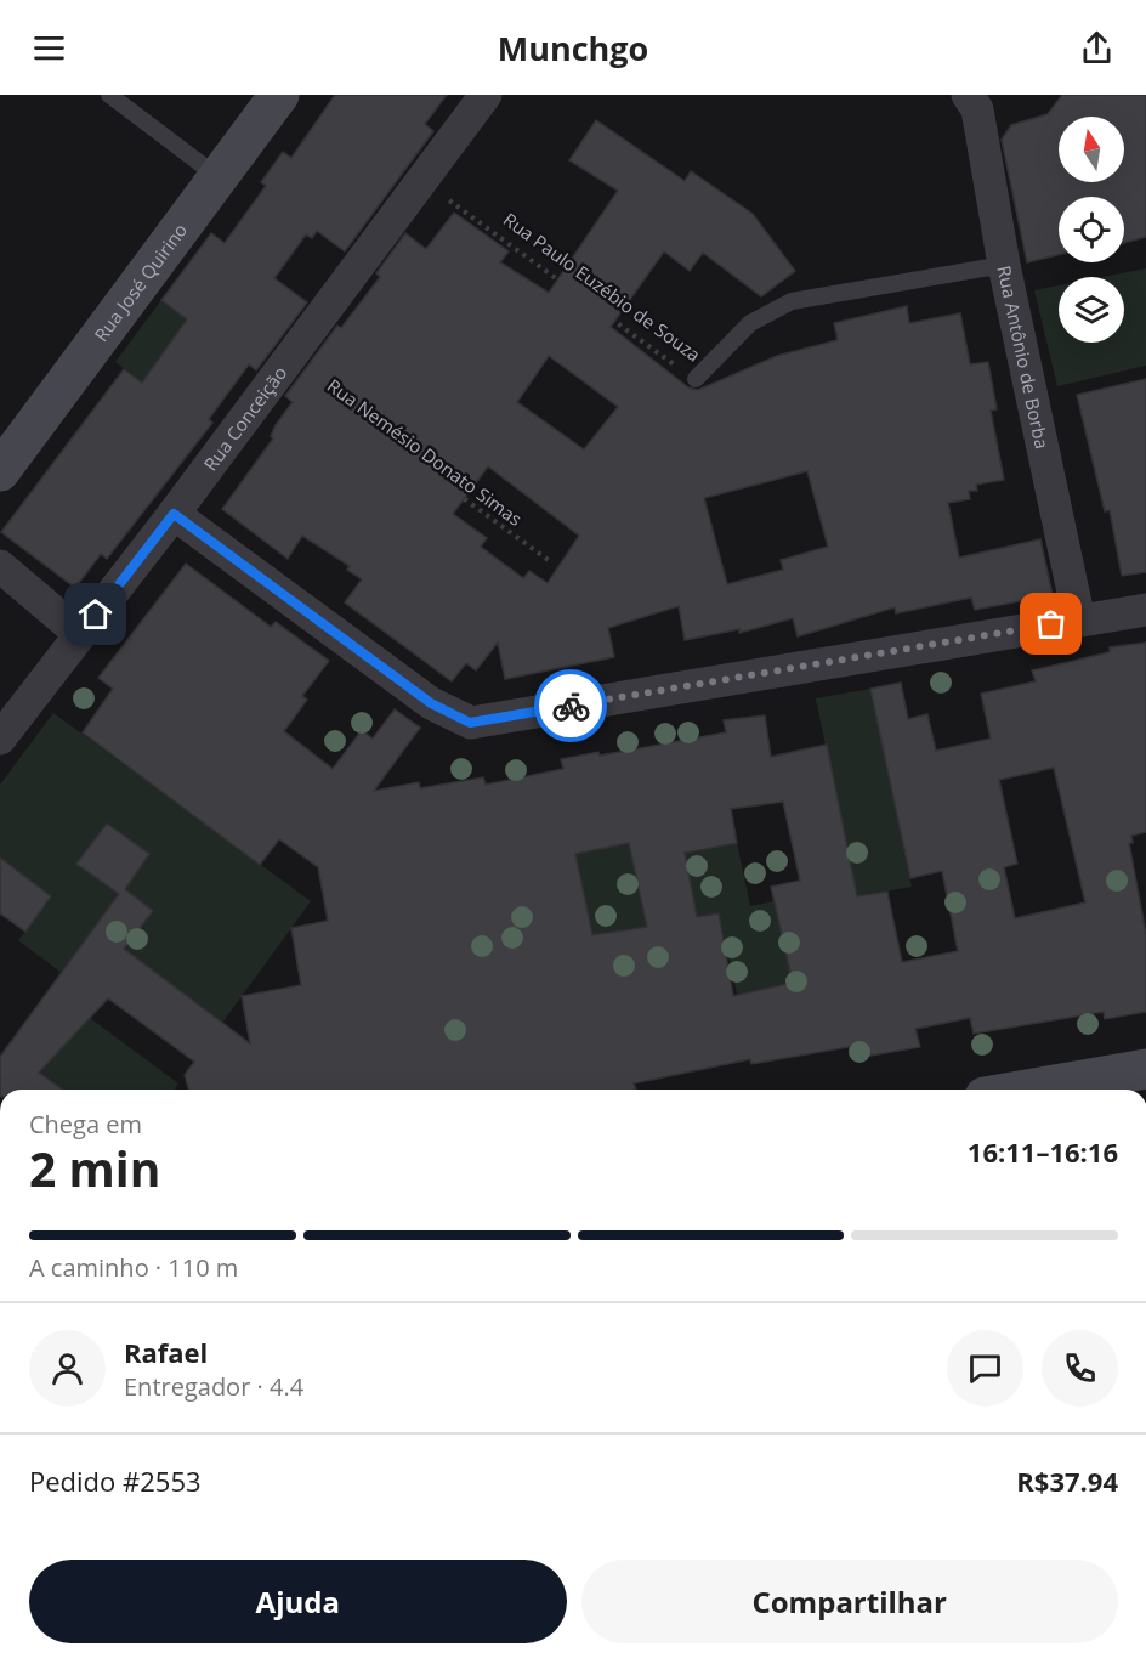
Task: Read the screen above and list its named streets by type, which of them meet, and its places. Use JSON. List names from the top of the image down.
{
  "streets": {
    "main road": ["Rua José Quirino"],
    "street": ["Rua Antônio de Borba", "Rua Conceição"],
    "lane": ["Rua Paulo Euzébio de Souza"],
    "path": ["Rua Nemésio Donato Simas"]
  },
  "crossings": [
    ["Rua Paulo Euzébio de Souza", "Rua Antônio de Borba"],
    ["Rua Paulo Euzébio de Souza", "Rua Conceição"],
    ["Rua Conceição", "Rua Nemésio Donato Simas"]
  ],
  "north": "top",
  "page": {
    "header": "Munchgo",
    "heading": ["2 min", "Chega em", "16:11–16:16"],
    "panel": [
      "Rafael",
      "Entregador · 4.4",
      "Pedido #2553",
      "R$37.94"
    ],
    "bar": "A caminho · 110 m",
    "buttons": ["Ajuda", "Compartilhar"]
  }
}
